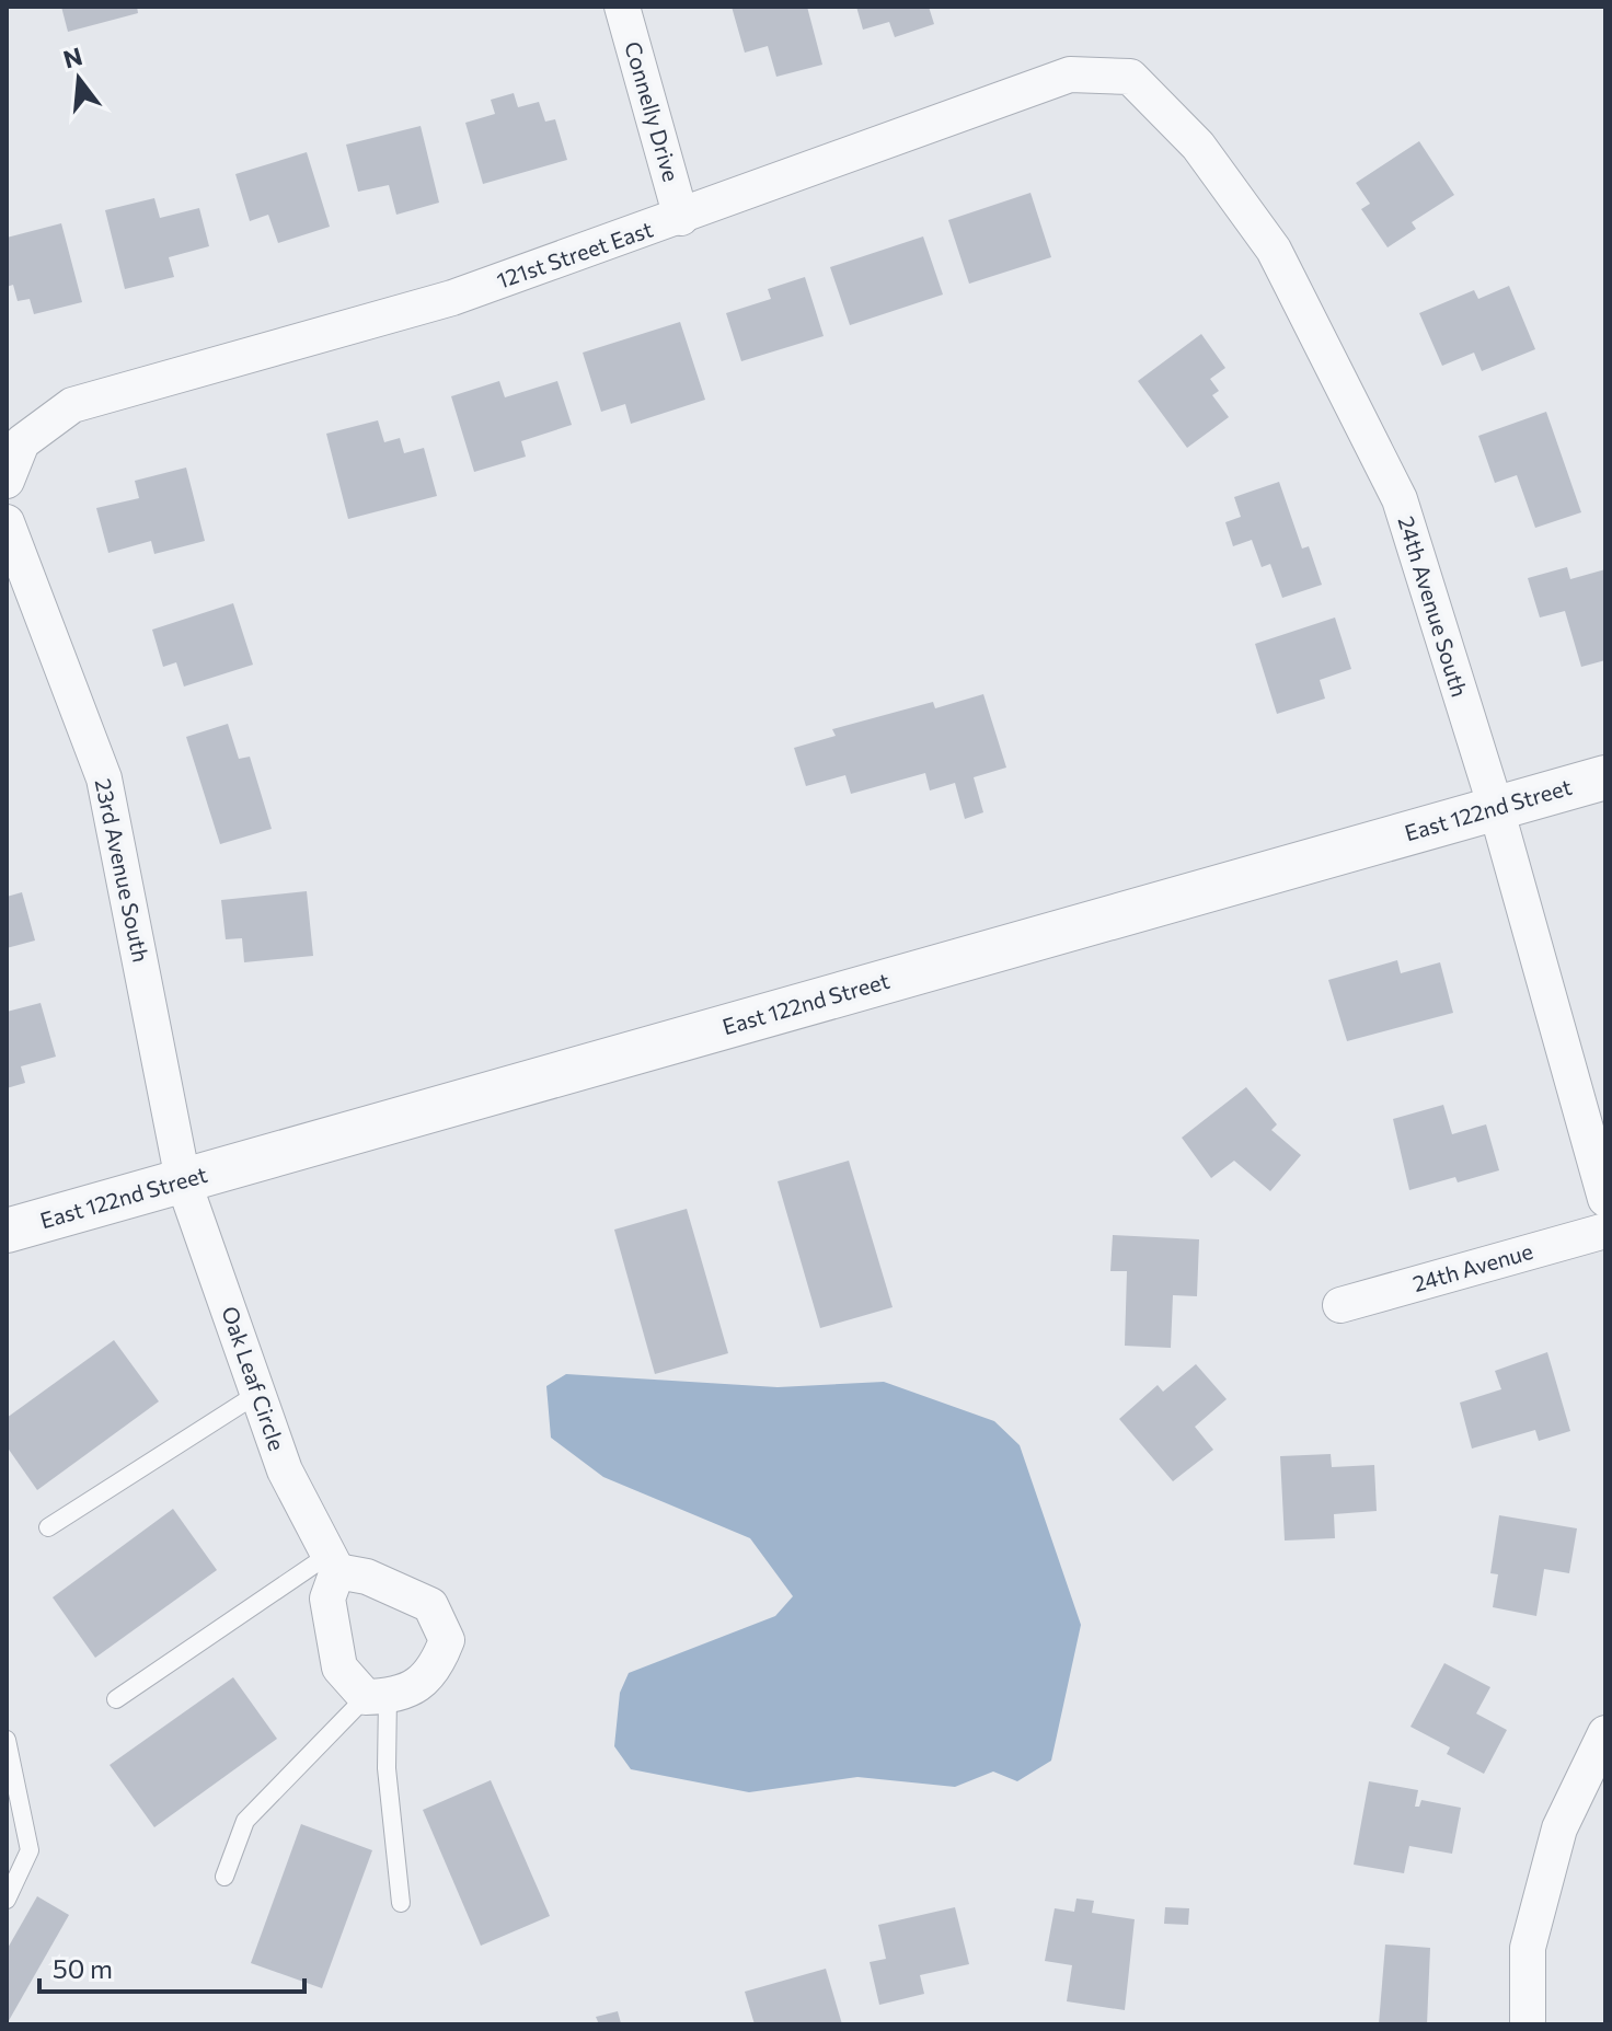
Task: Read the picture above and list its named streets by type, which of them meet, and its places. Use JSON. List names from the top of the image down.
{
  "streets": {
    "street": [
      "Connelly Drive",
      "121st Street East",
      "24th Avenue South",
      "East 122nd Street",
      "23rd Avenue South",
      "24th Avenue",
      "Oak Leaf Circle"
    ]
  },
  "crossings": [
    ["Connelly Drive", "121st Street East"],
    ["121st Street East", "24th Avenue South"],
    ["24th Avenue South", "East 122nd Street"],
    ["East 122nd Street", "23rd Avenue South"],
    ["East 122nd Street", "Oak Leaf Circle"],
    ["23rd Avenue South", "Oak Leaf Circle"]
  ],
  "scale_bar": "50 m",
  "north": "top"
}
